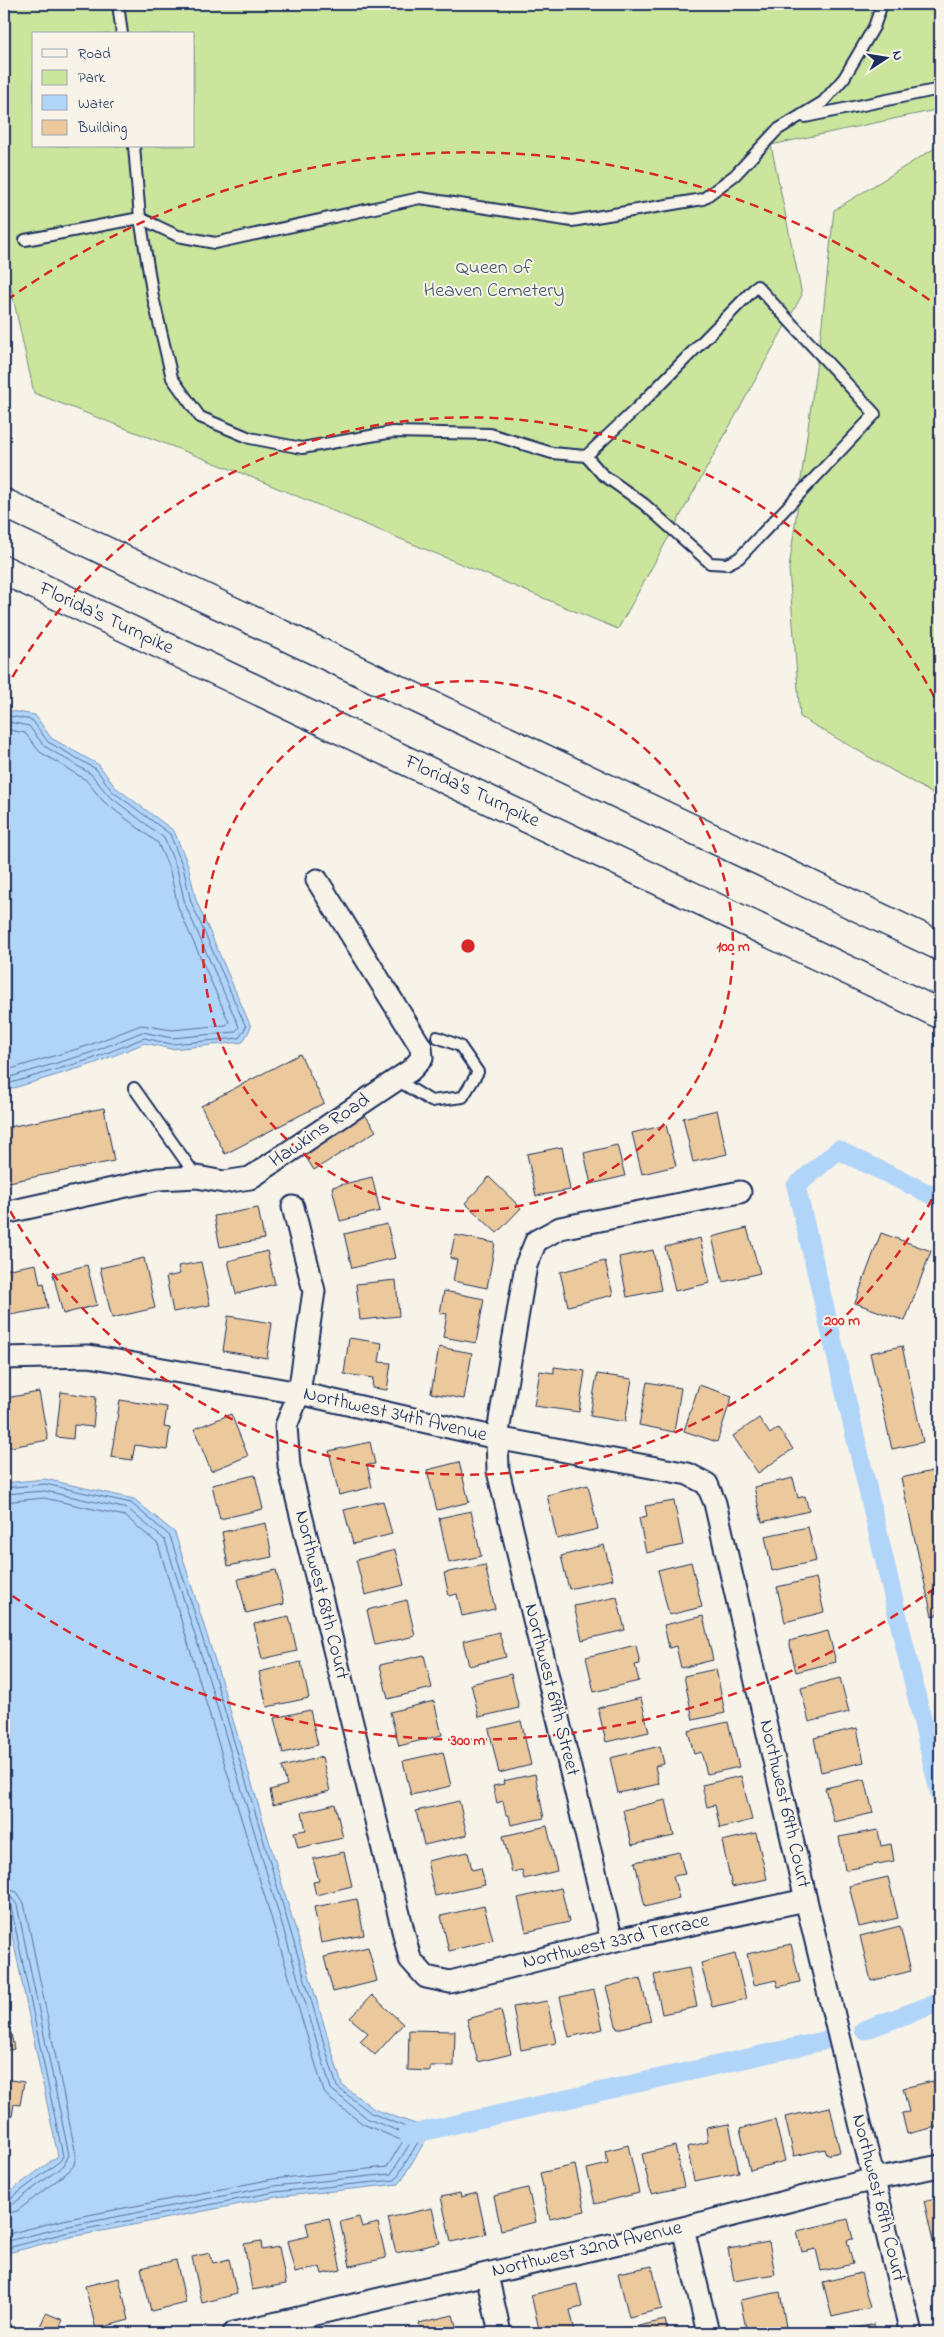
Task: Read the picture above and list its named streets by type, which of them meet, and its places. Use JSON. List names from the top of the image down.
{
  "streets": {
    "highway": ["Florida's Turnpike"],
    "street": [
      "Hawkins Road",
      "Northwest 34th Avenue",
      "Northwest 68th Court",
      "Northwest 69th Street",
      "Northwest 69th Court",
      "Northwest 33rd Terrace",
      "Northwest 32nd Avenue"
    ]
  },
  "crossings": [
    ["Northwest 34th Avenue", "Northwest 68th Court"],
    ["Northwest 34th Avenue", "Northwest 69th Street"],
    ["Northwest 34th Avenue", "Northwest 69th Court"],
    ["Northwest 68th Court", "Northwest 33rd Terrace"],
    ["Northwest 69th Street", "Northwest 69th Court"],
    ["Northwest 69th Street", "Northwest 33rd Terrace"],
    ["Northwest 69th Court", "Northwest 33rd Terrace"],
    ["Northwest 69th Court", "Northwest 32nd Avenue"]
  ],
  "parks": ["Queen of Heaven Cemetery"],
  "legend": [
    "Road",
    "Park",
    "Water",
    "Building"
  ],
  "north": "right",
  "rings": ["100 m", "200 m", "300 m"]
}
